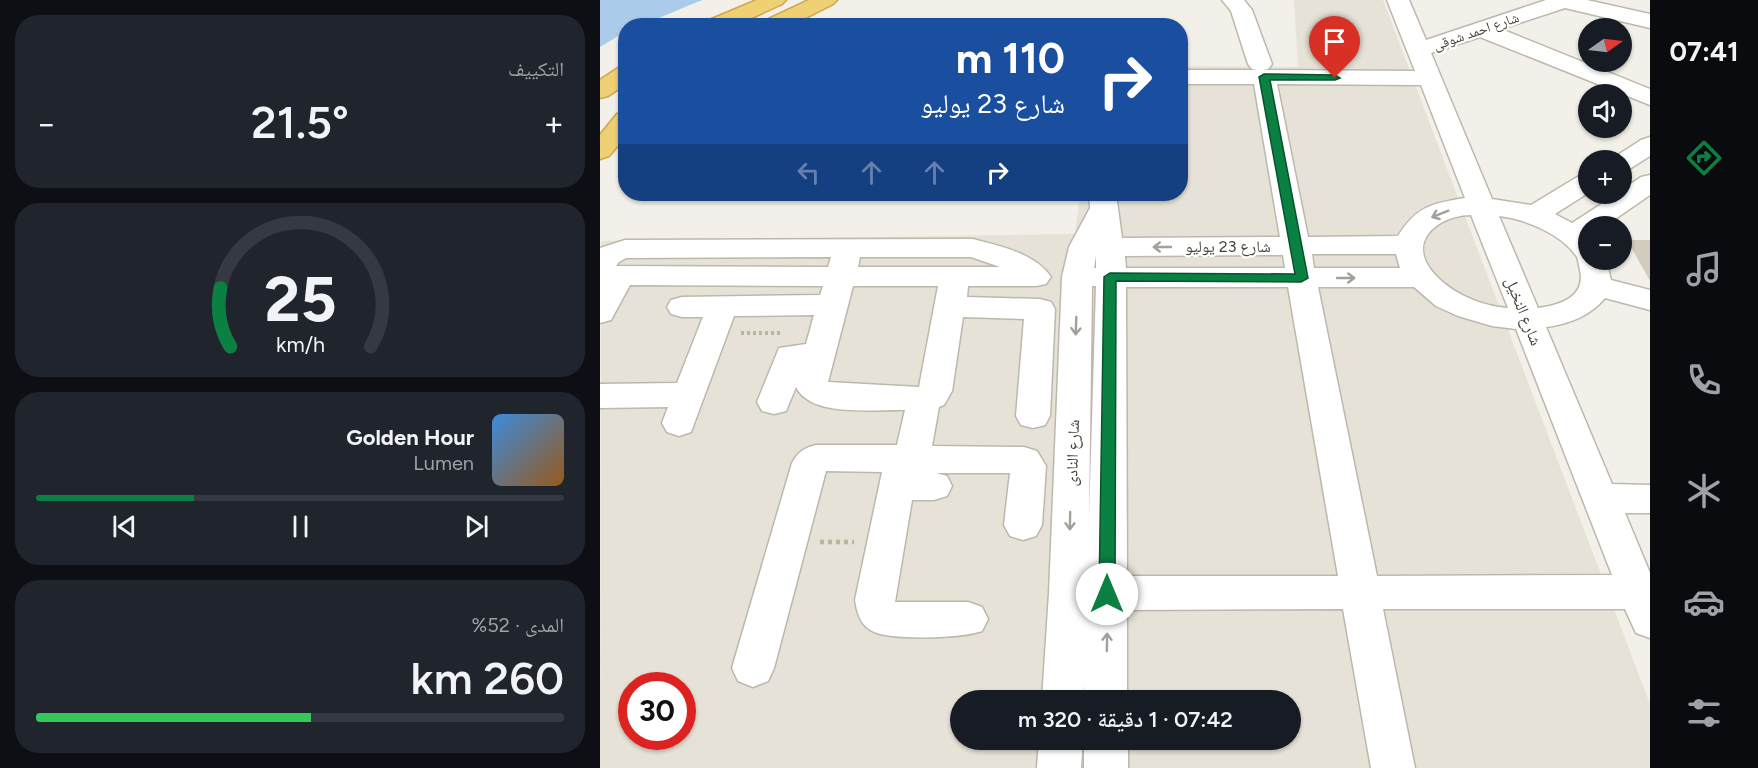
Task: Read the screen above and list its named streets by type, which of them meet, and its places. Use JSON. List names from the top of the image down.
{
  "streets": {
    "street": [
      "شارع احمد شوقى",
      "شارع 23 يوليو",
      "شارع النخيل",
      "شارع النادى"
    ]
  },
  "crossings": [
    ["شارع احمد شوقى", "شارع النخيل"],
    ["شارع 23 يوليو", "شارع النادى"]
  ],
  "north": "right",
  "page": {
    "tabs": "07:41",
    "tile": [
      "التكييف",
      ["المدى · 52%", "260 km"]
    ],
    "map_buttons": ["+", "−"],
    "turn": ["110 m", "شارع 23 يوليو"],
    "heat": ["−", "21.5°", "+"],
    "song": ["Golden Hour", "Lumen"],
    "limit": "30",
    "trip": "07:42 · 1 دقيقة · 320 m",
    "gauge": ["25", "km/h"]
  }
}
